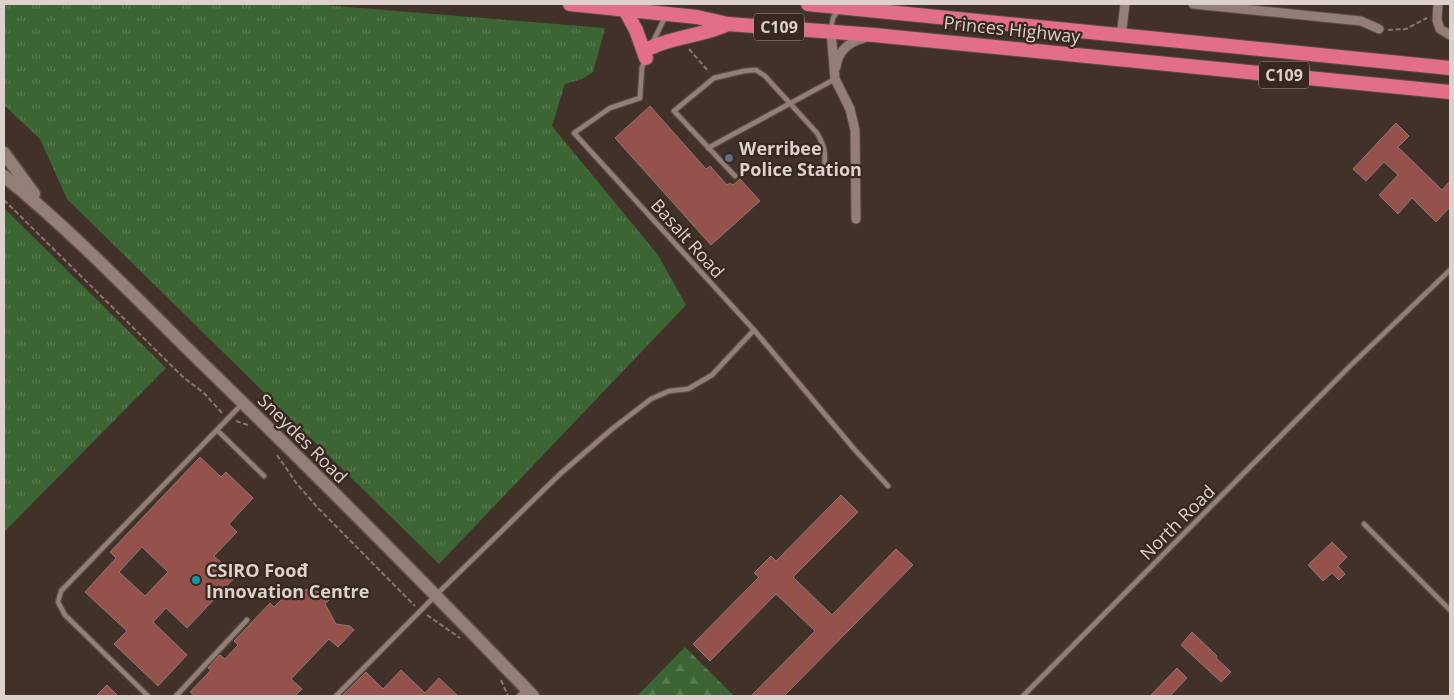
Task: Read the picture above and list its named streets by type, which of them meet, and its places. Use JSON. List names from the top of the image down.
{
  "streets": {
    "highway": ["C109", "Princes Highway"],
    "main road": ["Sneydes Road"],
    "lane": ["Basalt Road", "North Road"]
  },
  "crossings": [
    ["Princes Highway", "Basalt Road"]
  ],
  "places": ["Werribee Police Station", "CSIRO Foođ Innovation Centre"]
}
